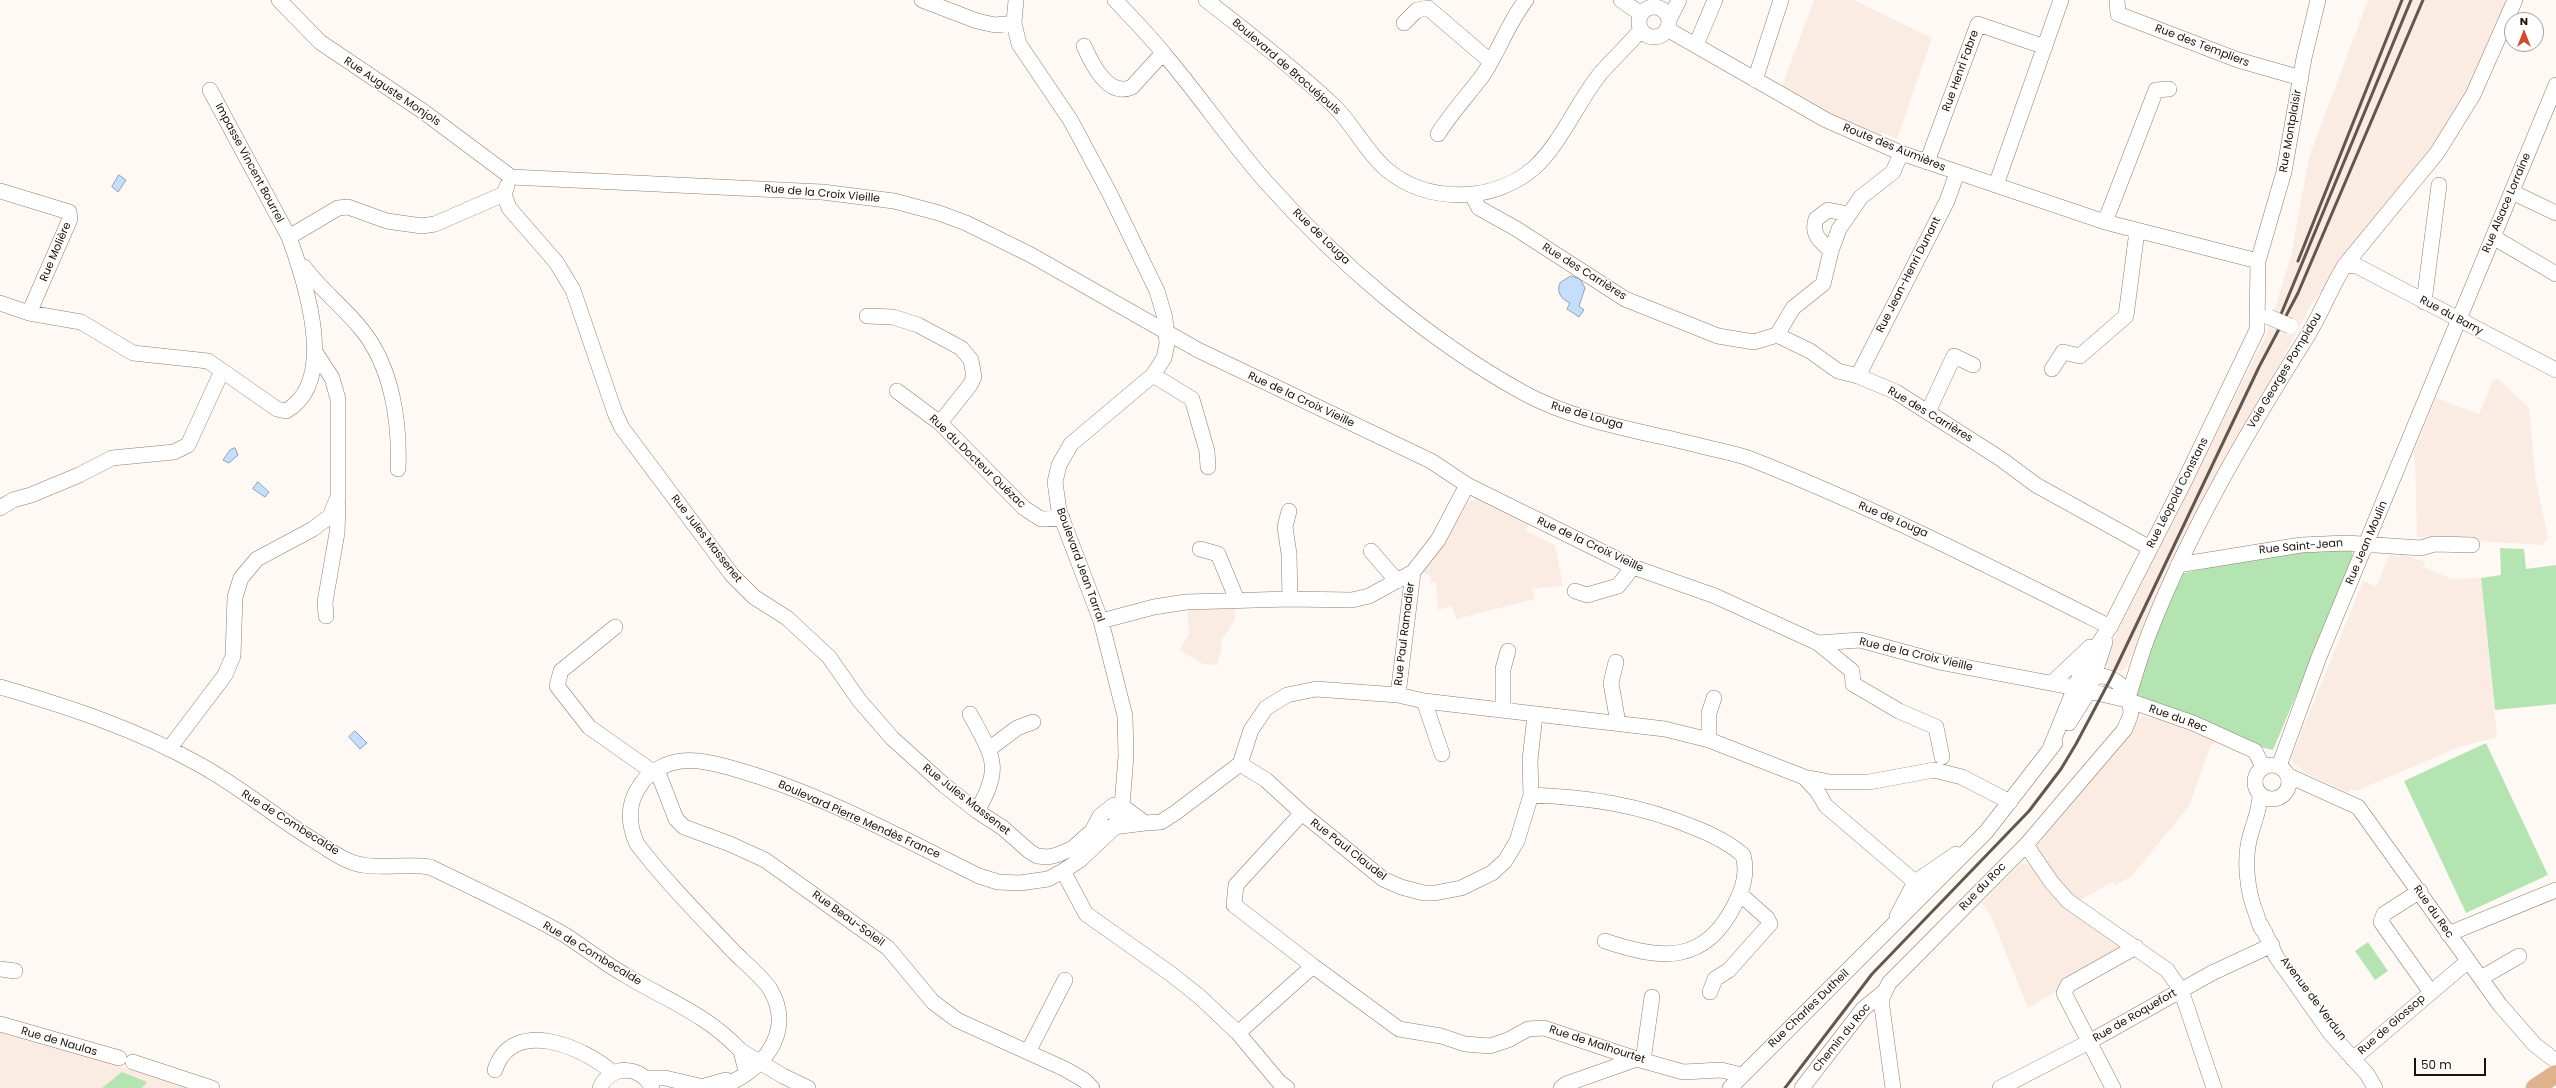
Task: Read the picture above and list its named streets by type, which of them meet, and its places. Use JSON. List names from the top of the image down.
{
  "streets": {
    "street": [
      "Rue des Templiers",
      "Boulevard de Brocuéjouls",
      "Rue Henri Fabre",
      "Rue Auguste Monjols",
      "Rue Montplaisir",
      "Route des Aumières",
      "Impasse Vincent Bourrel",
      "Rue de la Croix Vieille",
      "Rue Alsace Lorraine",
      "Rue de Louga",
      "Rue Molière",
      "Rue des Carrières",
      "Rue Jean-Henri Dunant",
      "Rue du Barry",
      "Voie Georges Pompidou",
      "Rue du Docteur Quézac",
      "Rue Léopold Constans",
      "Rue Jules Massenet",
      "Rue Jean Moulin",
      "Rue Saint-Jean",
      "Boulevard Jean Tarral",
      "Rue Paul Ramadier",
      "Rue du Rec",
      "Boulevard Pierre Mendès France",
      "Rue de Combecalde",
      "Rue Paul Claudel",
      "Rue du Roc",
      "Rue Beau-Soleil",
      "Avenue de Verdun",
      "Rue Charles Dutheil",
      "Rue de Roquefort",
      "Rue de Glossop",
      "Chemin du Roc",
      "Rue de Naulas",
      "Rue de Malhourtet"
    ]
  },
  "crossings": [
    ["Rue des Templiers", "Rue Montplaisir"],
    ["Boulevard de Brocuéjouls", "Route des Aumières"],
    ["Boulevard de Brocuéjouls", "Rue des Carrières"],
    ["Rue Henri Fabre", "Route des Aumières"],
    ["Rue Auguste Monjols", "Rue de la Croix Vieille"],
    ["Rue Montplaisir", "Route des Aumières"],
    ["Rue Montplaisir", "Rue Léopold Constans"],
    ["Route des Aumières", "Rue Jean-Henri Dunant"],
    ["Rue de la Croix Vieille", "Voie Georges Pompidou"],
    ["Rue de la Croix Vieille", "Rue Léopold Constans"],
    ["Rue de la Croix Vieille", "Boulevard Jean Tarral"],
    ["Rue de la Croix Vieille", "Rue du Rec"],
    ["Rue de la Croix Vieille", "Rue du Roc"],
    ["Rue de la Croix Vieille", "Rue Charles Dutheil"],
    ["Rue Alsace Lorraine", "Rue du Barry"],
    ["Rue Alsace Lorraine", "Rue Jean Moulin"],
    ["Rue de Louga", "Rue Léopold Constans"],
    ["Rue des Carrières", "Rue Jean-Henri Dunant"],
    ["Rue des Carrières", "Rue Léopold Constans"],
    ["Rue du Barry", "Voie Georges Pompidou"],
    ["Rue du Barry", "Rue Jean Moulin"],
    ["Voie Georges Pompidou", "Rue Saint-Jean"],
    ["Voie Georges Pompidou", "Rue du Rec"],
    ["Voie Georges Pompidou", "Rue du Roc"],
    ["Rue du Docteur Quézac", "Boulevard Jean Tarral"],
    ["Rue Léopold Constans", "Rue Charles Dutheil"],
    ["Rue Jules Massenet", "Boulevard Jean Tarral"],
    ["Rue Jean Moulin", "Rue Saint-Jean"],
    ["Rue Jean Moulin", "Rue du Rec"],
    ["Rue du Rec", "Rue du Roc"],
    ["Rue du Rec", "Rue de Glossop"],
    ["Boulevard Pierre Mendès France", "Rue de Combecalde"],
    ["Boulevard Pierre Mendès France", "Rue Beau-Soleil"],
    ["Rue Paul Claudel", "Rue de Malhourtet"],
    ["Rue du Roc", "Chemin du Roc"],
    ["Avenue de Verdun", "Rue de Roquefort"],
    ["Avenue de Verdun", "Rue de Glossop"],
    ["Rue Charles Dutheil", "Rue de Malhourtet"]
  ],
  "scale_bar": "50 m",
  "north": "top"
}
